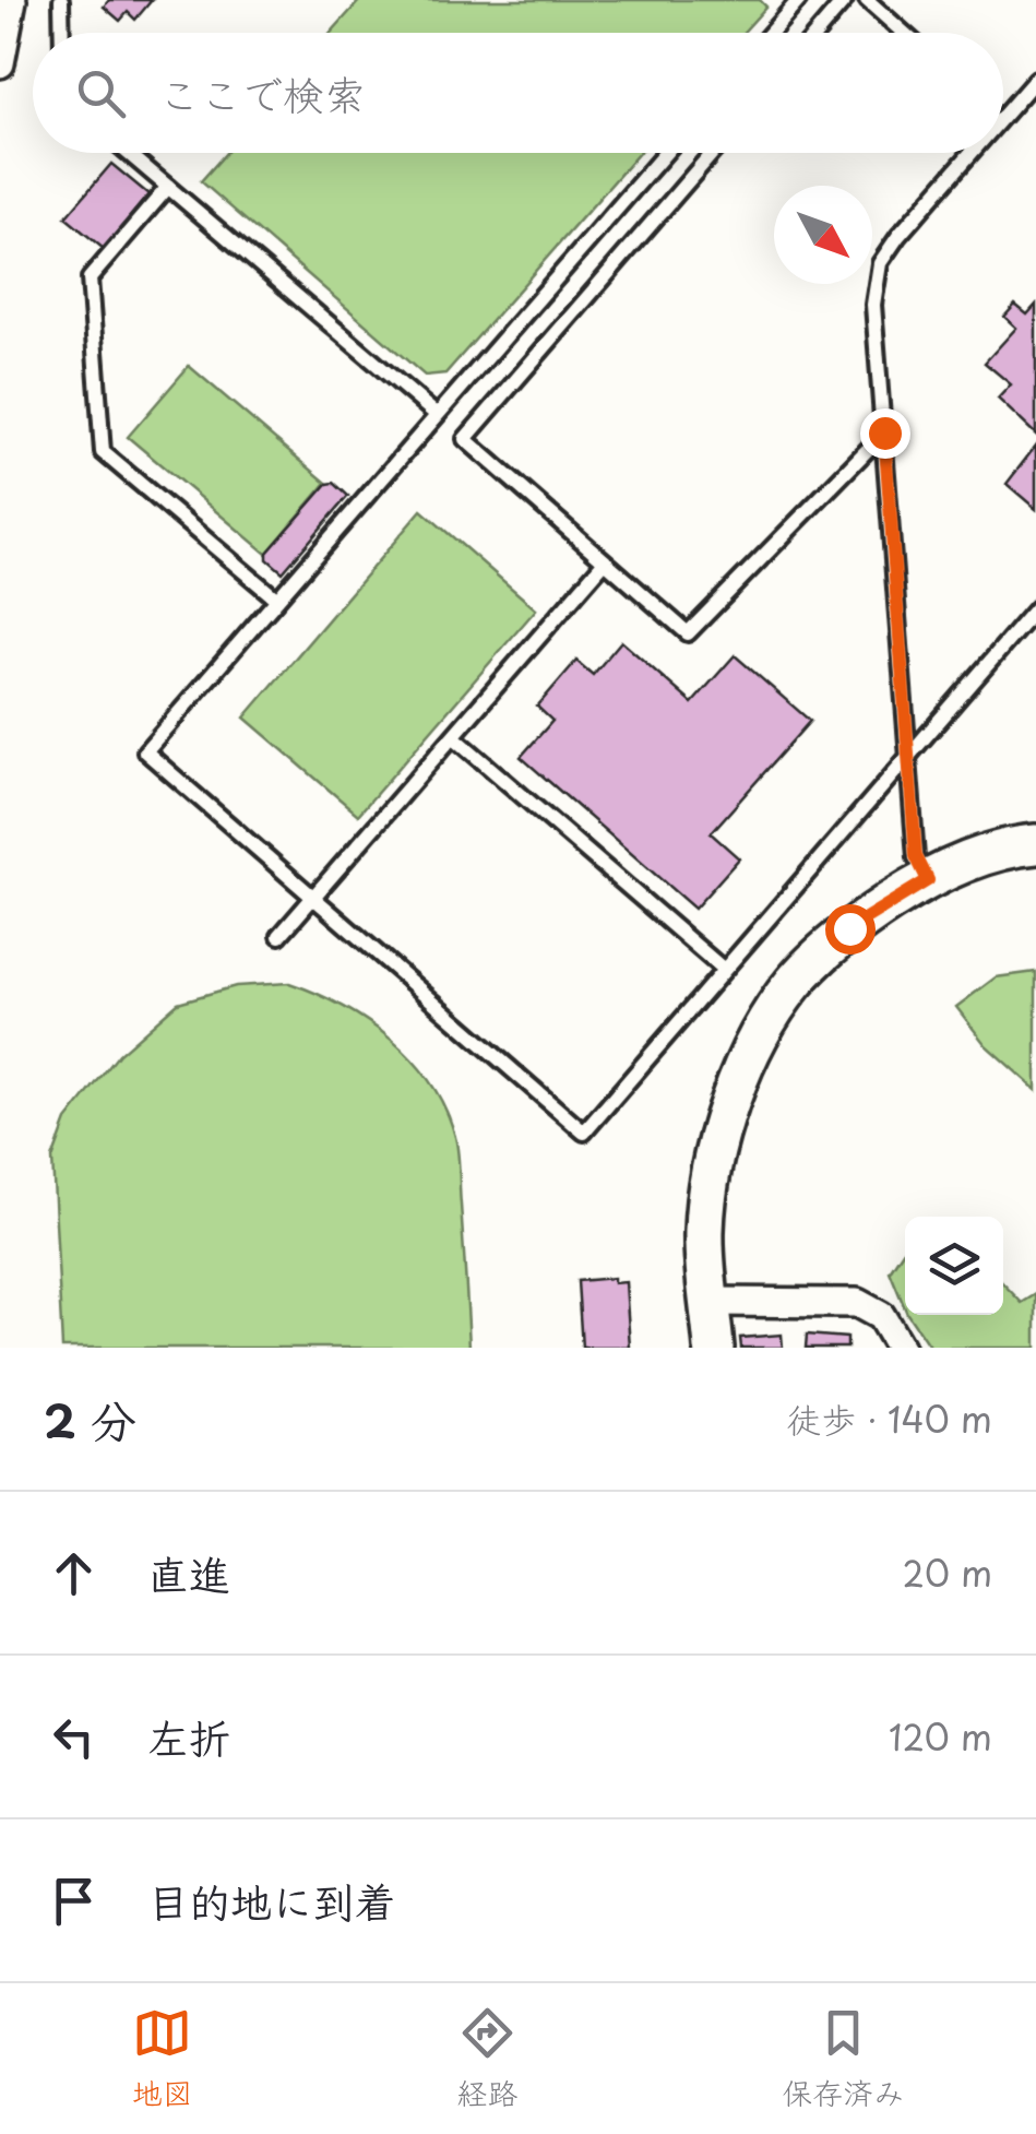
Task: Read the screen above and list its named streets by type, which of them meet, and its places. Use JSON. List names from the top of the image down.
{
  "north": "bottom right",
  "page": {
    "search": "ここで検索",
    "heading": ["2 分", "徒歩 · 140 m"],
    "list": [
      ["直進", "20 m"],
      ["左折", "120 m"],
      "目的地に到着"
    ],
    "nav": ["地図", "経路", "保存済み"]
  }
}
